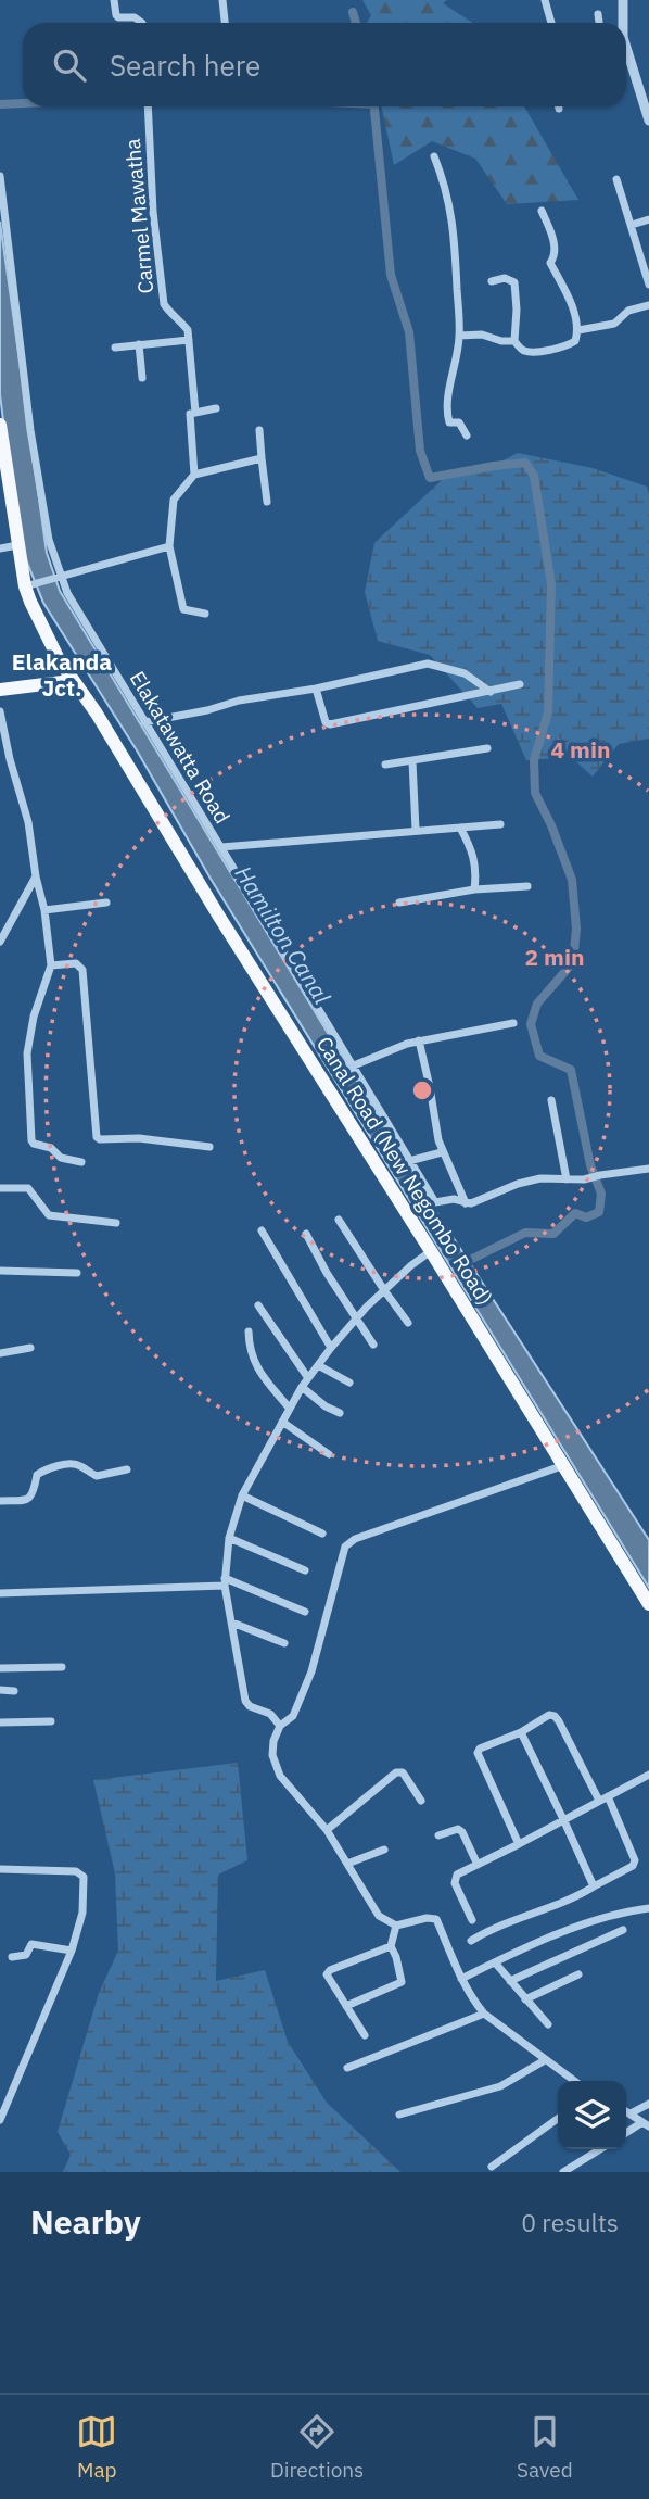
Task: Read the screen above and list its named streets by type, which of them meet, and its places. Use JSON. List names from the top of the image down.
{
  "streets": {
    "main road": ["Canal Road (New Negombo Road)"],
    "street": ["Carmel Mawatha", "Elakatawatta Road"]
  },
  "districts": ["Elakanda Jct."],
  "water": ["Hamilton Canal"],
  "page": {
    "search": "Search here",
    "heading": ["Nearby", "0 results"],
    "nav": ["Map", "Directions", "Saved"]
  },
  "rings": ["4 min", "2 min"]
}
